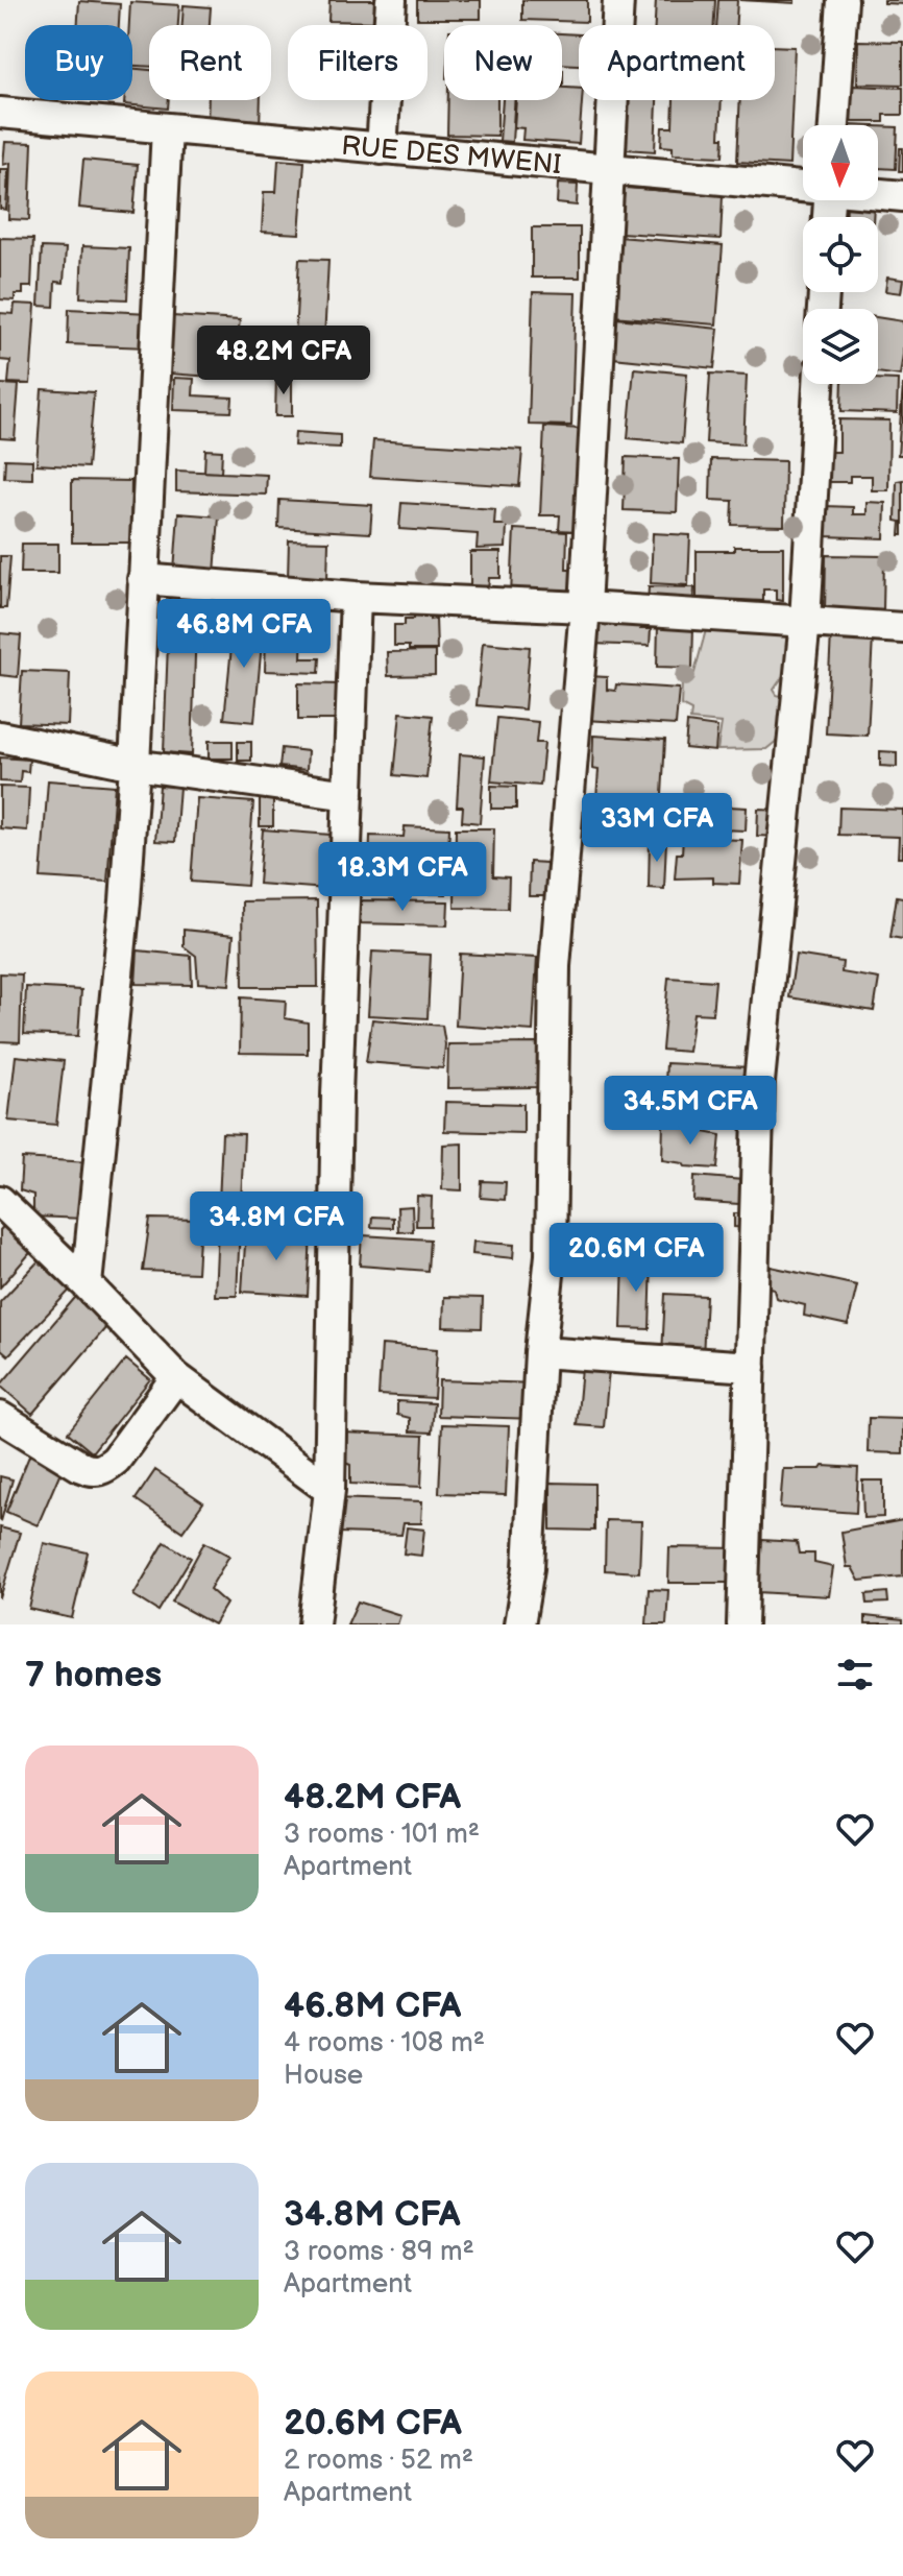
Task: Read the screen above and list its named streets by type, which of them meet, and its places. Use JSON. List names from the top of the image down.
{
  "streets": {
    "street": ["RUE DES MWENI"]
  },
  "north": "bottom",
  "page": {
    "chip": [
      "Buy",
      "Rent",
      "Filters",
      "New",
      "Apartment"
    ],
    "price": [
      "48.2M CFA",
      "46.8M CFA",
      "33M CFA",
      "18.3M CFA",
      "34.5M CFA",
      "34.8M CFA",
      "20.6M CFA"
    ],
    "heading": "7 homes",
    "list": [
      {
        "name": "48.2M CFA",
        "note": "3 rooms · 101 m² · Apartment"
      },
      {
        "name": "46.8M CFA",
        "note": "4 rooms · 108 m² · House"
      },
      {
        "name": "34.8M CFA",
        "note": "3 rooms · 89 m² · Apartment"
      },
      {
        "name": "20.6M CFA",
        "note": "2 rooms · 52 m² · Apartment"
      }
    ]
  }
}
